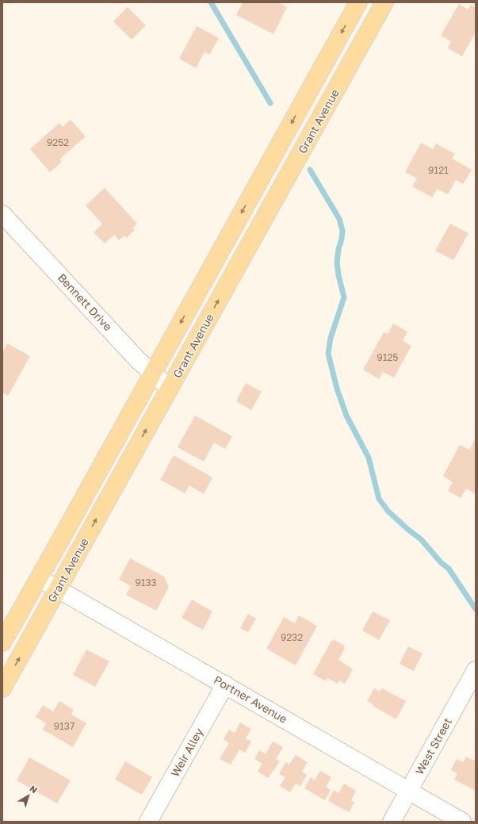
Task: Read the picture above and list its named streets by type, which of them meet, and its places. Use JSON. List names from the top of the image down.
{
  "streets": {
    "main road": ["Grant Avenue"],
    "street": [
      "Bennett Drive",
      "Portner Avenue",
      "West Street",
      "Weir Alley"
    ]
  },
  "crossings": [
    ["Grant Avenue", "Bennett Drive"],
    ["Grant Avenue", "Portner Avenue"],
    ["Portner Avenue", "West Street"],
    ["Portner Avenue", "Weir Alley"]
  ],
  "house_numbers": [
    "9252",
    "9121",
    "9125",
    "9133",
    "9232",
    "9137"
  ],
  "north": "top right"
}
